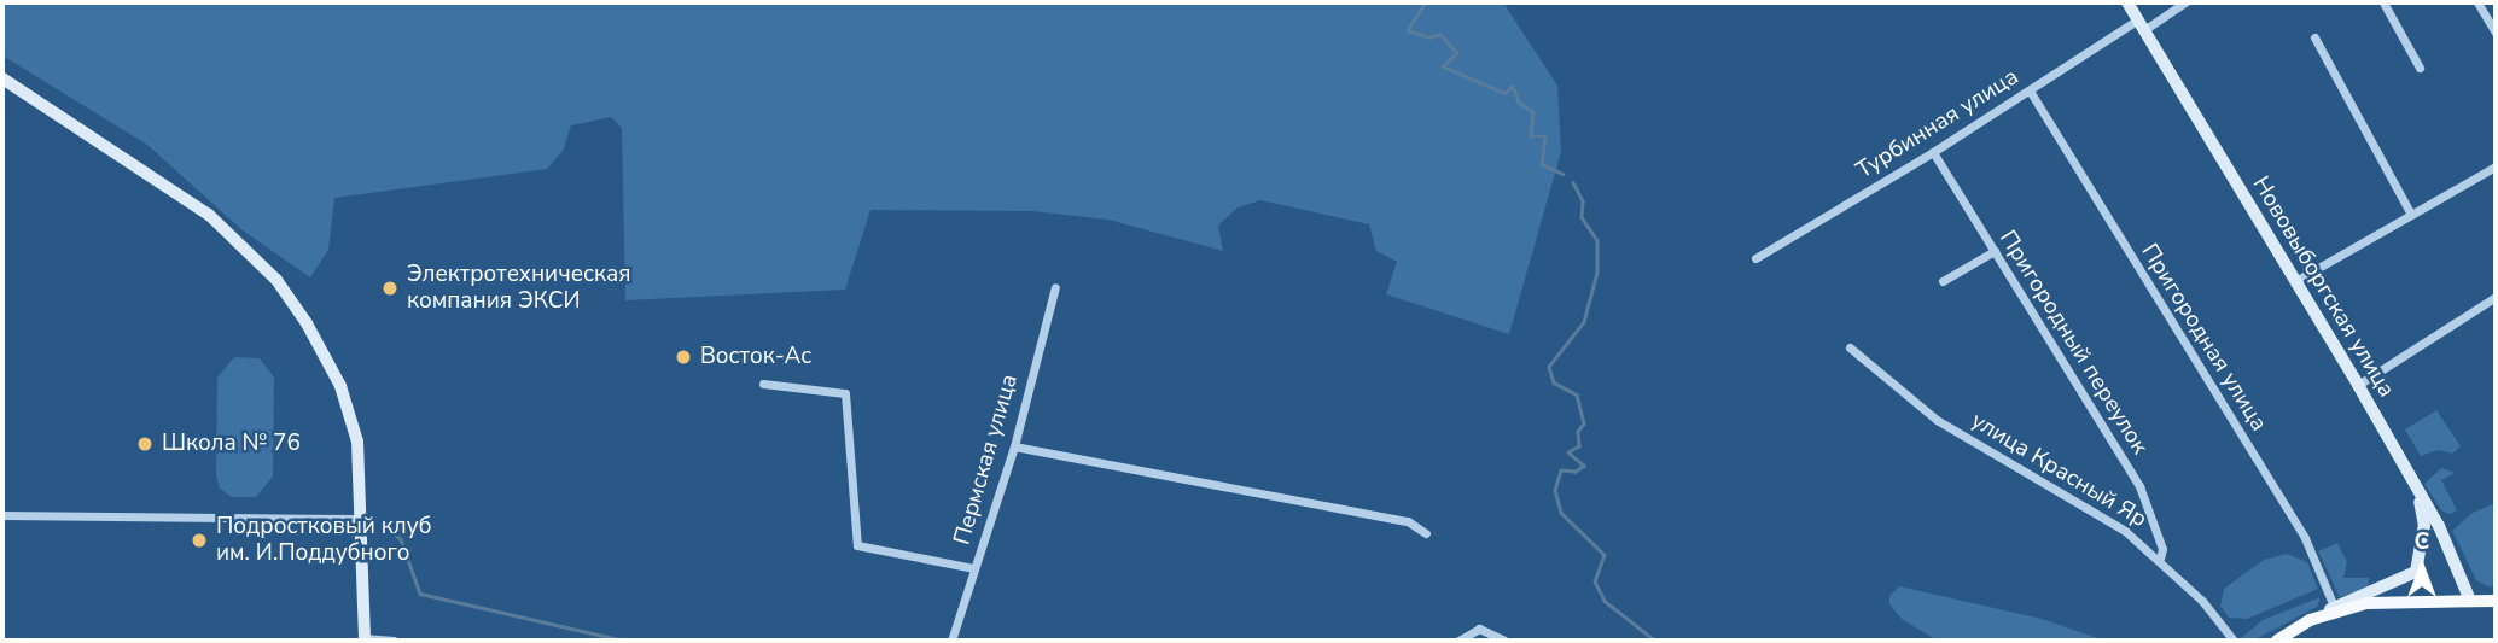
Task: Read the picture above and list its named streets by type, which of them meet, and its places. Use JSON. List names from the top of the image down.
{
  "streets": {
    "street": [
      "Турбинная улица",
      "Нововыборгская улица",
      "Пригородная улица",
      "Пригородный переулок",
      "Пермская улица",
      "улица Красный Яр"
    ]
  },
  "crossings": [
    ["Турбинная улица", "Нововыборгская улица"],
    ["Турбинная улица", "Пригородная улица"],
    ["Турбинная улица", "Пригородный переулок"],
    ["Пригородный переулок", "улица Красный Яр"]
  ],
  "places": [
    "Электротехническая компания ЭКСИ",
    "Восток-Ас",
    "Школа № 76",
    "Подростковый клуб им. И.Поддубного"
  ],
  "north": "top"
}
